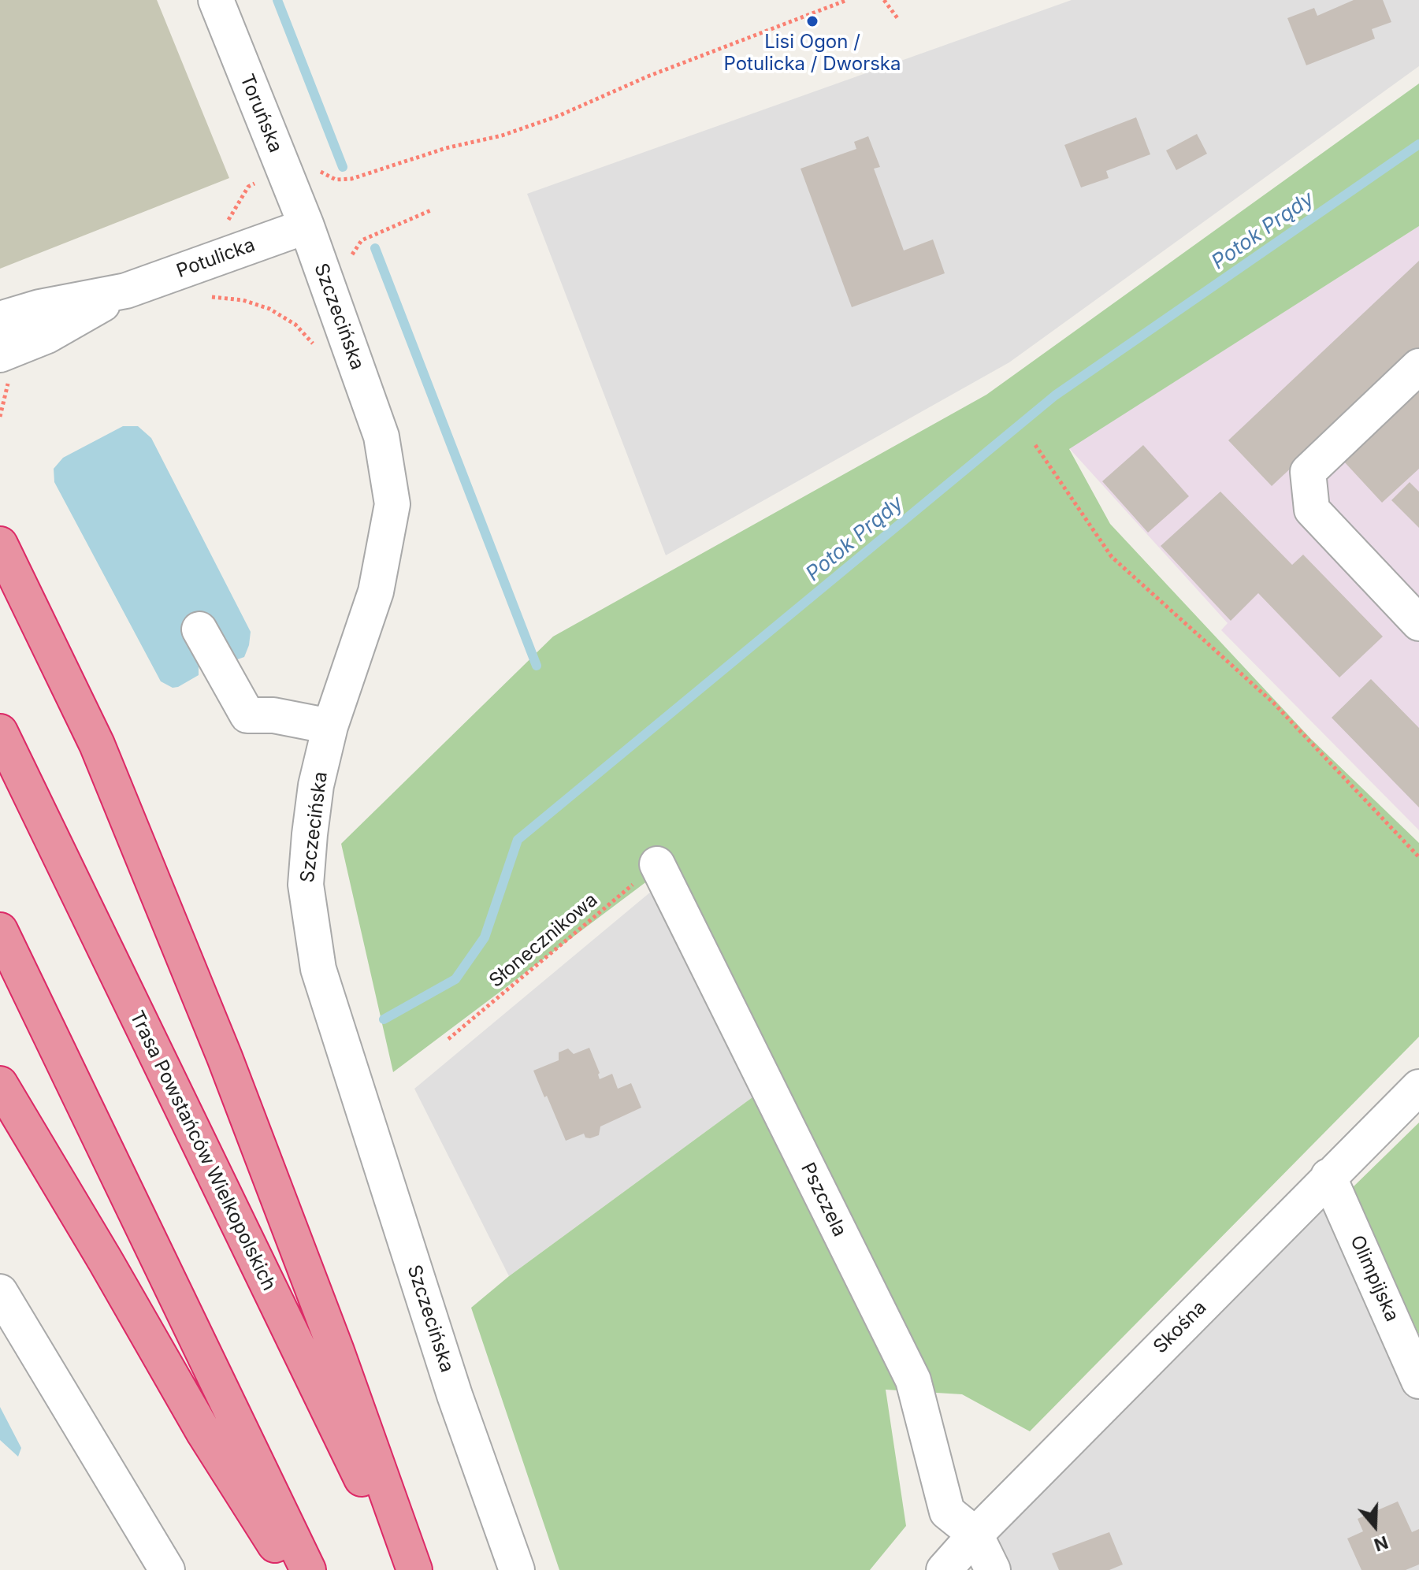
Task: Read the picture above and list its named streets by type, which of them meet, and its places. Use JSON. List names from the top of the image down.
{
  "streets": {
    "highway": ["Trasa Powstańców Wielkopolskich"],
    "street": [
      "Toruńska",
      "Potulicka",
      "Szczecińska",
      "Pszczela",
      "Olimpijska",
      "Skośna"
    ],
    "path": ["Słonecznikowa"]
  },
  "crossings": [
    ["Toruńska", "Potulicka"],
    ["Toruńska", "Szczecińska"],
    ["Potulicka", "Szczecińska"],
    ["Słonecznikowa", "Pszczela"],
    ["Pszczela", "Skośna"],
    ["Olimpijska", "Skośna"]
  ],
  "water": ["Potok Prądy"],
  "places": ["Lisi Ogon / Potulicka / Dworska"],
  "north": "bottom"
}
